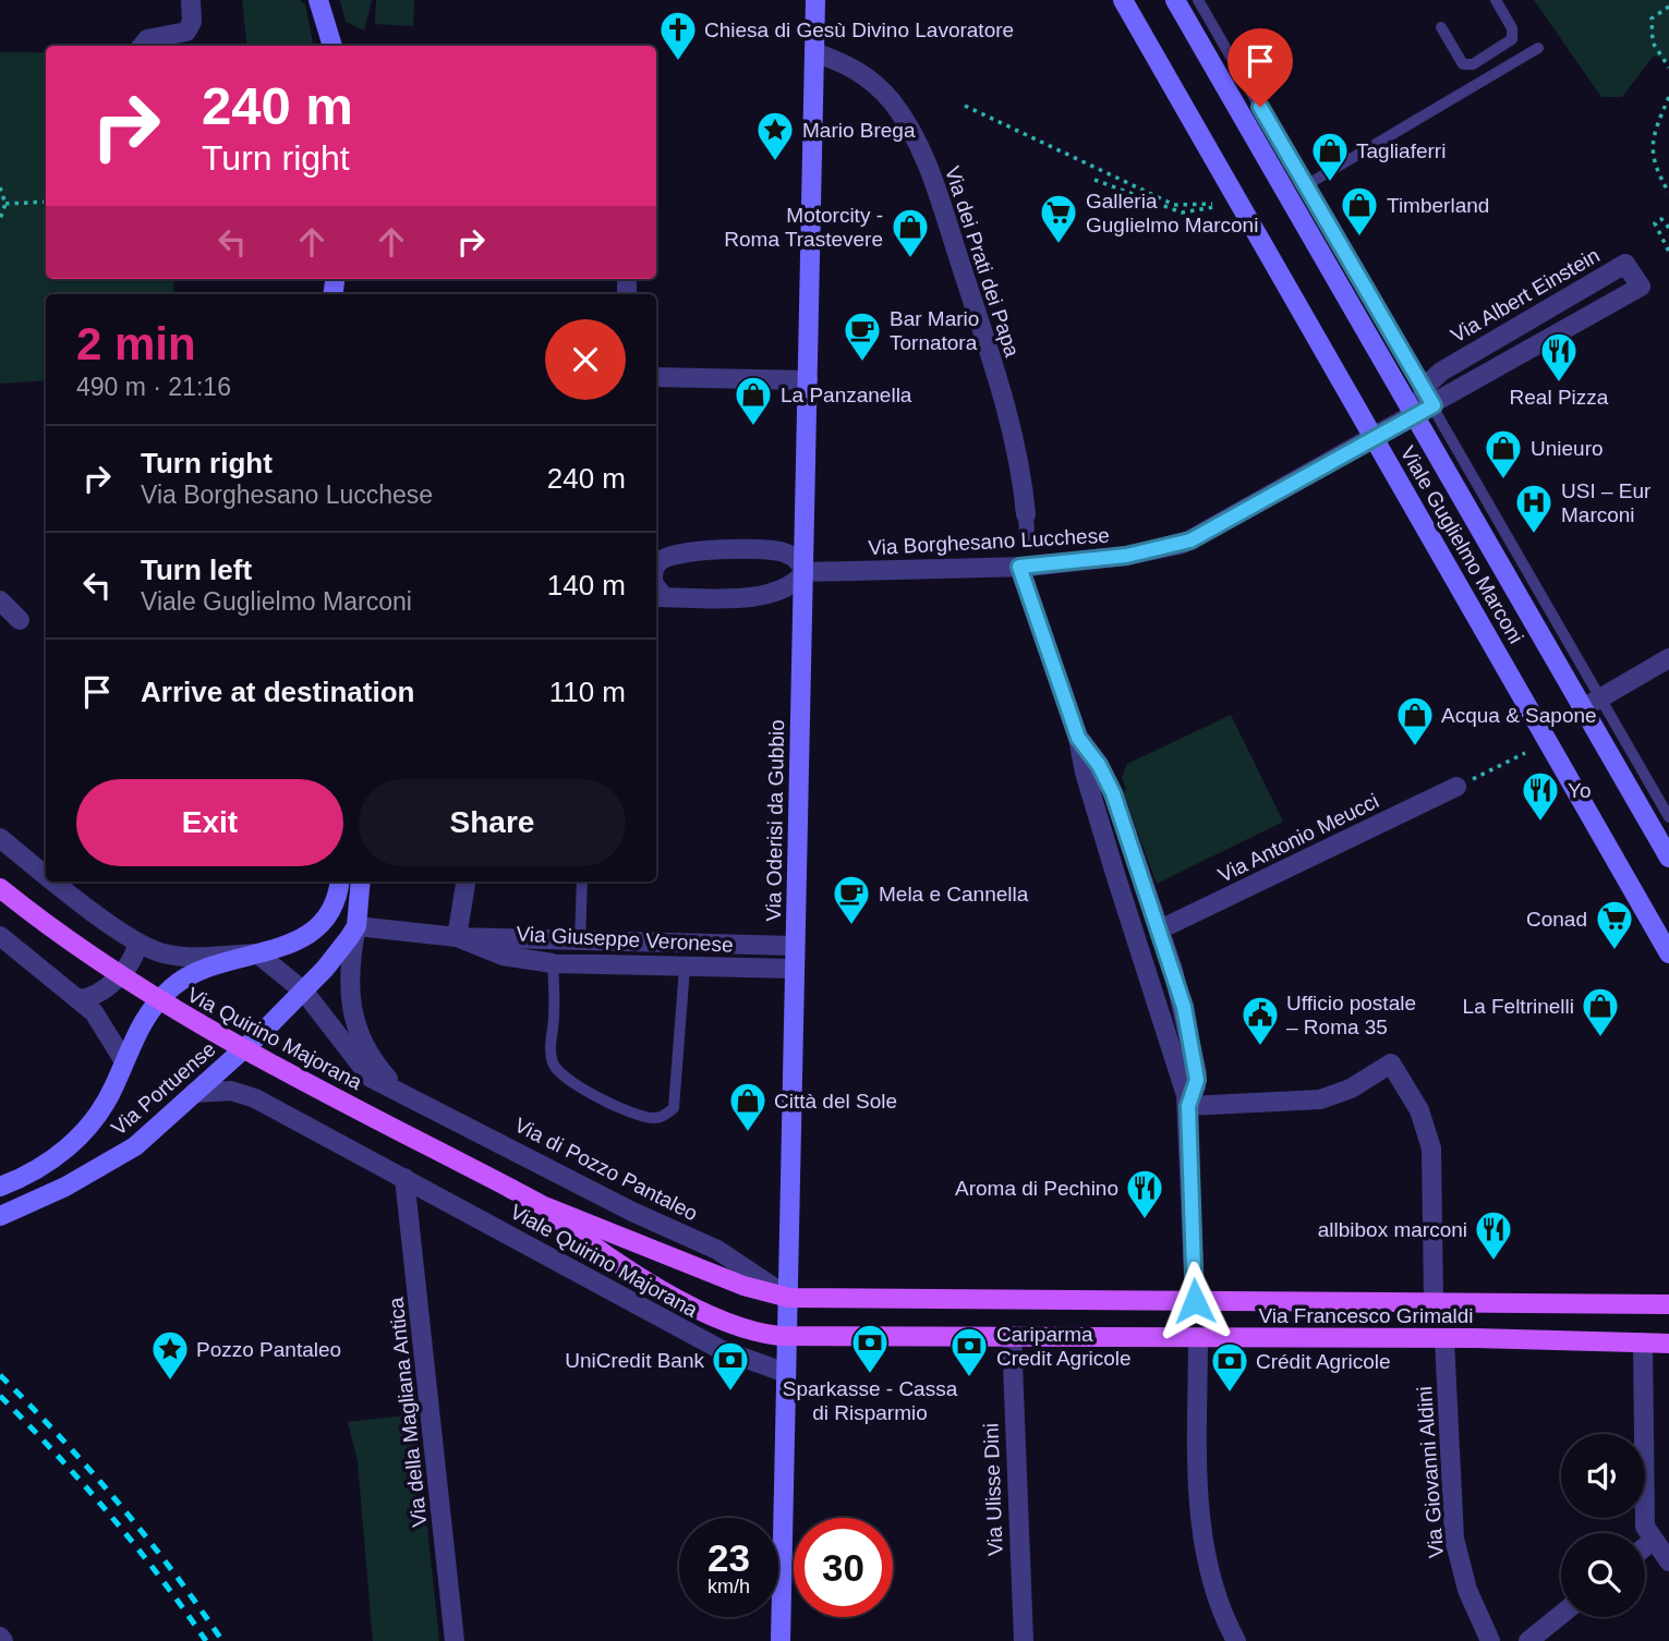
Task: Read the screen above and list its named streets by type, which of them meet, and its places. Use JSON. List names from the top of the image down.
{
  "streets": {
    "main road": [
      "Viale Guglielmo Marconi",
      "Via Oderisi da Gubbio",
      "Via Quirino Majorana",
      "Via Portuense",
      "Via Francesco Grimaldi"
    ],
    "street": [
      "Via dei Prati dei Papa",
      "Via Albert Einstein",
      "Via Borghesano Lucchese",
      "Via Antonio Meucci",
      "Via Giuseppe Veronese",
      "Via di Pozzo Pantaleo",
      "Viale Quirino Majorana",
      "Via della Magliana Antica",
      "Via Giovanni Aldini",
      "Via Ulisse Dini"
    ]
  },
  "crossings": [
    ["Via dei Prati dei Papa", "Via Oderisi da Gubbio"],
    ["Via Albert Einstein", "Via Borghesano Lucchese"],
    ["Via Albert Einstein", "Viale Guglielmo Marconi"],
    ["Via Borghesano Lucchese", "Viale Guglielmo Marconi"],
    ["Via Borghesano Lucchese", "Via Oderisi da Gubbio"],
    ["Via Oderisi da Gubbio", "Via Giuseppe Veronese"],
    ["Via Oderisi da Gubbio", "Via Quirino Majorana"],
    ["Via Oderisi da Gubbio", "Via di Pozzo Pantaleo"],
    ["Via Oderisi da Gubbio", "Viale Quirino Majorana"],
    ["Via Oderisi da Gubbio", "Via Francesco Grimaldi"],
    ["Via Giuseppe Veronese", "Via Portuense"],
    ["Via Giuseppe Veronese", "Via di Pozzo Pantaleo"],
    ["Via Quirino Majorana", "Via di Pozzo Pantaleo"],
    ["Via Quirino Majorana", "Via Francesco Grimaldi"],
    ["Via Portuense", "Via di Pozzo Pantaleo"],
    ["Via di Pozzo Pantaleo", "Via Francesco Grimaldi"],
    ["Viale Quirino Majorana", "Via della Magliana Antica"],
    ["Via Francesco Grimaldi", "Via Giovanni Aldini"],
    ["Via Francesco Grimaldi", "Via Ulisse Dini"]
  ],
  "places": {
    "church": ["Chiesa di Gesù Divino Lavoratore"],
    "place": ["Mario Brega", "Pozzo Pantaleo"],
    "shop": [
      "Tagliaferri",
      "Timberland",
      "Motorcity - Roma Trastevere",
      "La Panzanella",
      "Unieuro",
      "Acqua & Sapone",
      "La Feltrinelli",
      "Città del Sole"
    ],
    "supermarket": ["Galleria Guglielmo Marconi", "Conad"],
    "cafe": ["Bar Mario Tornatora", "Mela e Cannella"],
    "restaurant": [
      "Real Pizza",
      "Yo",
      "Aroma di Pechino",
      "allbibox marconi"
    ],
    "hospital": ["USI – Eur Marconi"],
    "public building": ["Ufficio postale – Roma 35"],
    "bank": [
      "Sparkasse - Cassa di Risparmio",
      "Cariparma Credit Agricole",
      "UniCredit Bank",
      "Crédit Agricole"
    ]
  },
  "page": {
    "turn": ["240 m", "Turn right"],
    "heading": ["2 min", "490 m · 21:16"],
    "list": [
      {
        "name": "Turn right",
        "note": "Via Borghesano Lucchese",
        "value": "240 m"
      },
      {
        "name": "Turn left",
        "note": "Viale Guglielmo Marconi",
        "value": "140 m"
      },
      {
        "name": "Arrive at destination",
        "value": "110 m"
      }
    ],
    "buttons": ["Exit", "Share"],
    "speed": "23 km/h",
    "limit": "30"
  }
}
